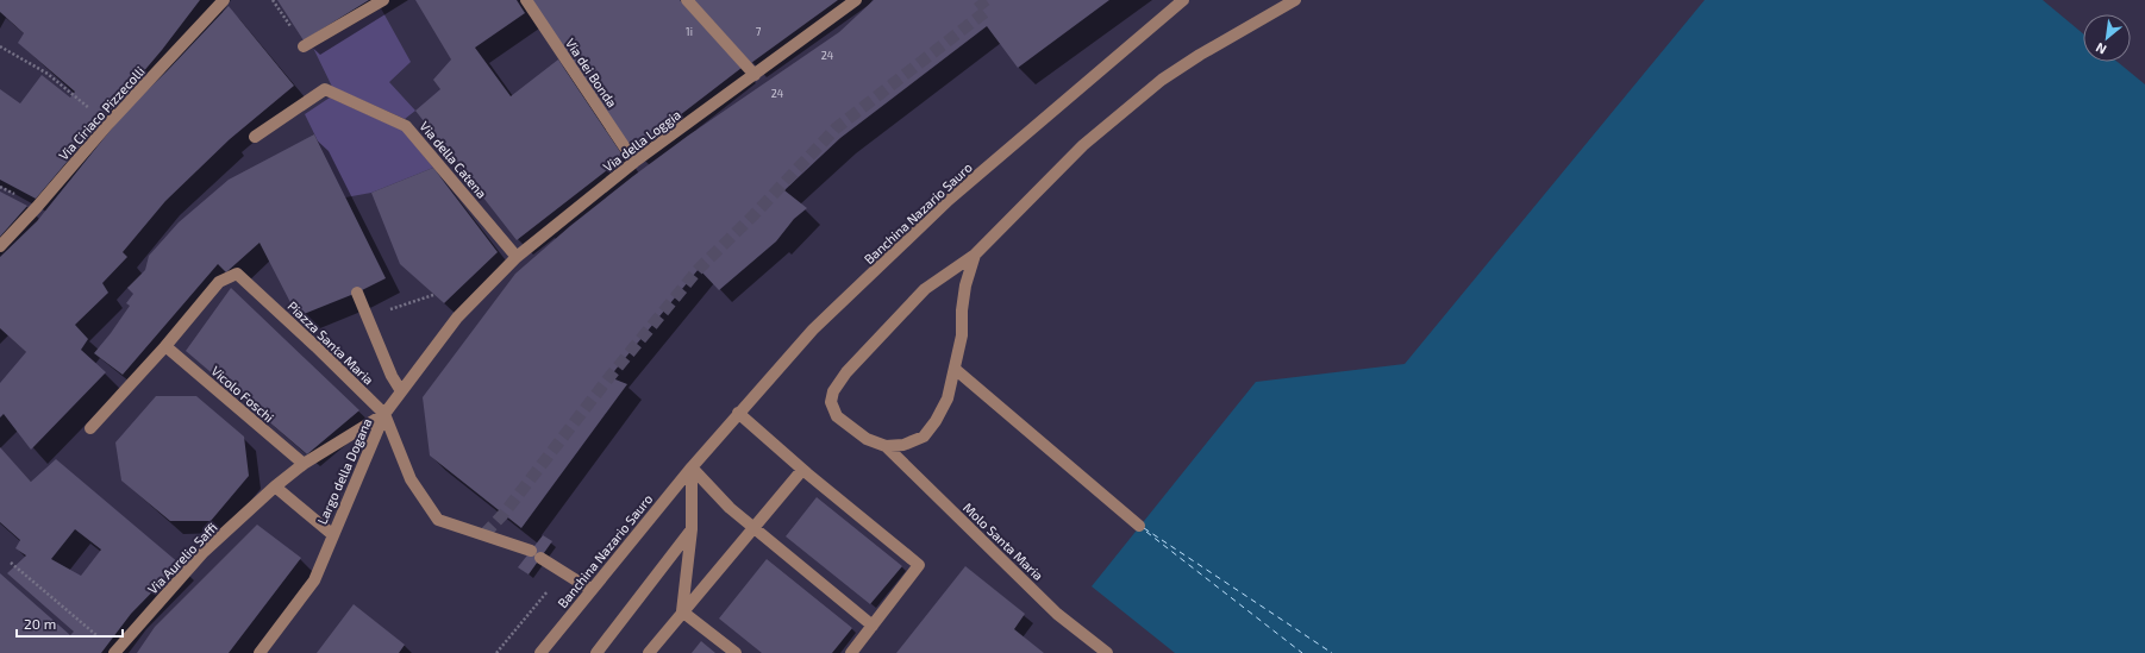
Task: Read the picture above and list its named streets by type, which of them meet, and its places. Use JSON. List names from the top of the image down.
{
  "streets": {
    "street": [
      "Via dei Bonda",
      "Via Ciriaco Pizzecolli",
      "Via della Loggia",
      "Via della Catena",
      "Banchina Nazario Sauro",
      "Piazza Santa Maria",
      "Vicolo Foschi",
      "Largo della Dogana",
      "Molo Santa Maria",
      "Via Aurelio Saffi"
    ]
  },
  "crossings": [
    ["Via dei Bonda", "Via della Loggia"],
    ["Via della Loggia", "Via della Catena"],
    ["Via della Loggia", "Piazza Santa Maria"],
    ["Banchina Nazario Sauro", "Largo della Dogana"],
    ["Piazza Santa Maria", "Vicolo Foschi"],
    ["Piazza Santa Maria", "Largo della Dogana"],
    ["Vicolo Foschi", "Largo della Dogana"],
    ["Largo della Dogana", "Via Aurelio Saffi"]
  ],
  "house_numbers": [
    "1i",
    "7",
    "24",
    "24"
  ],
  "scale_bar": "20 m",
  "north": "bottom left"
}
